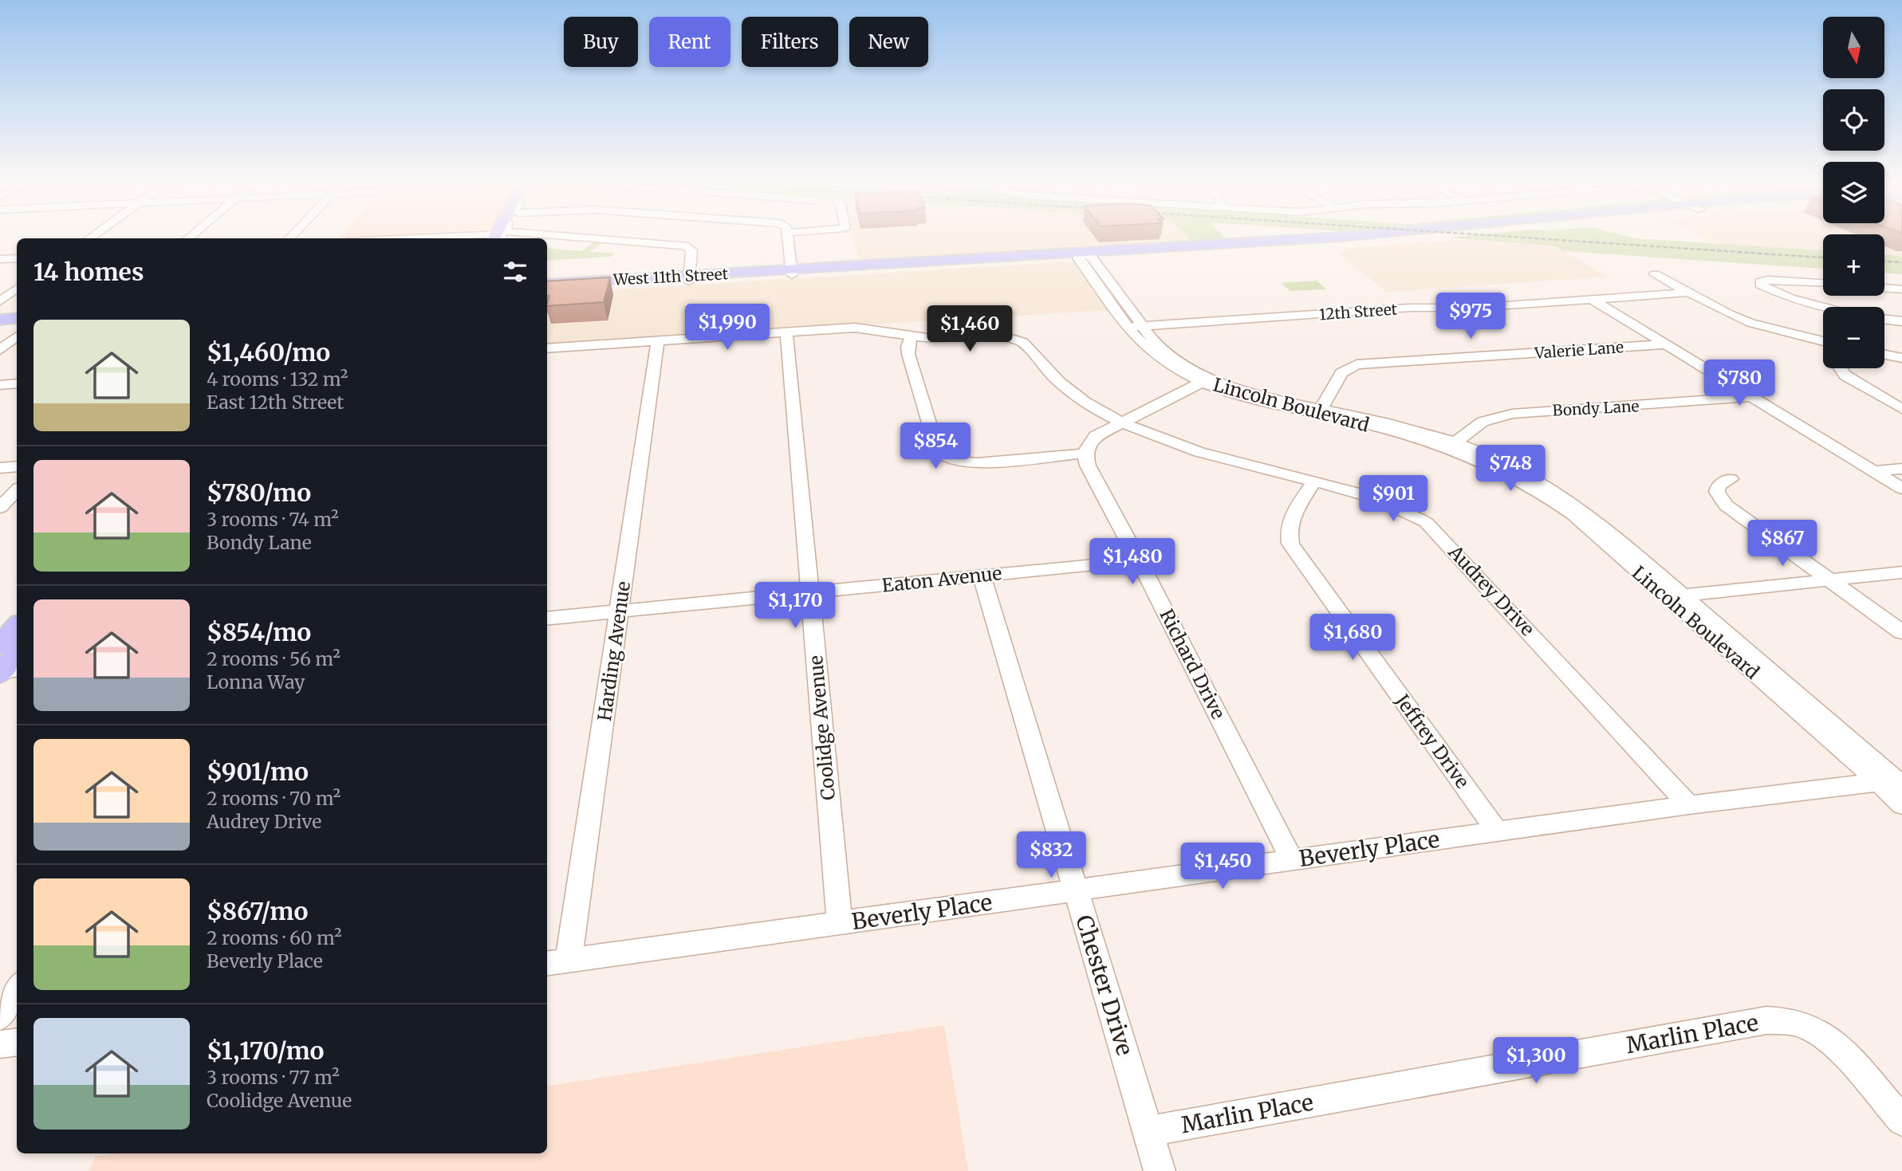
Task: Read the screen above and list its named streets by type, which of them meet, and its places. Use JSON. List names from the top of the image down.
{
  "streets": {
    "main road": ["West 11th Street"],
    "street": [
      "12th Street",
      "Valerie Lane",
      "Lincoln Boulevard",
      "Bondy Lane",
      "Eaton Avenue",
      "Audrey Drive",
      "Harding Avenue",
      "Richard Drive",
      "Coolidge Avenue",
      "Jeffrey Drive",
      "Beverly Place",
      "Chester Drive",
      "Marlin Place"
    ]
  },
  "crossings": [
    ["West 11th Street", "Lincoln Boulevard"],
    ["12th Street", "Lincoln Boulevard"],
    ["Valerie Lane", "Lincoln Boulevard"],
    ["Lincoln Boulevard", "Bondy Lane"],
    ["Lincoln Boulevard", "Beverly Place"],
    ["Eaton Avenue", "Harding Avenue"],
    ["Eaton Avenue", "Richard Drive"],
    ["Eaton Avenue", "Coolidge Avenue"],
    ["Eaton Avenue", "Chester Drive"],
    ["Audrey Drive", "Jeffrey Drive"],
    ["Audrey Drive", "Beverly Place"],
    ["Harding Avenue", "Beverly Place"],
    ["Richard Drive", "Beverly Place"],
    ["Coolidge Avenue", "Beverly Place"],
    ["Jeffrey Drive", "Beverly Place"],
    ["Beverly Place", "Chester Drive"],
    ["Chester Drive", "Marlin Place"]
  ],
  "north": "bottom",
  "page": {
    "map_buttons": ["+", "−"],
    "chip": [
      "Buy",
      "Rent",
      "Filters",
      "New"
    ],
    "heading": "14 homes",
    "price": [
      "$975",
      "$1,990",
      "$1,460",
      "$780",
      "$854",
      "$748",
      "$901",
      "$867",
      "$1,480",
      "$1,170",
      "$1,680",
      "$832",
      "$1,450",
      "$1,300"
    ],
    "list": [
      {
        "name": "$1,460/mo",
        "note": "4 rooms · 132 m² · East 12th Street"
      },
      {
        "name": "$780/mo",
        "note": "3 rooms · 74 m² · Bondy Lane"
      },
      {
        "name": "$854/mo",
        "note": "2 rooms · 56 m² · Lonna Way"
      },
      {
        "name": "$901/mo",
        "note": "2 rooms · 70 m² · Audrey Drive"
      },
      {
        "name": "$867/mo",
        "note": "2 rooms · 60 m² · Beverly Place"
      },
      {
        "name": "$1,170/mo",
        "note": "3 rooms · 77 m² · Coolidge Avenue"
      }
    ]
  }
}
